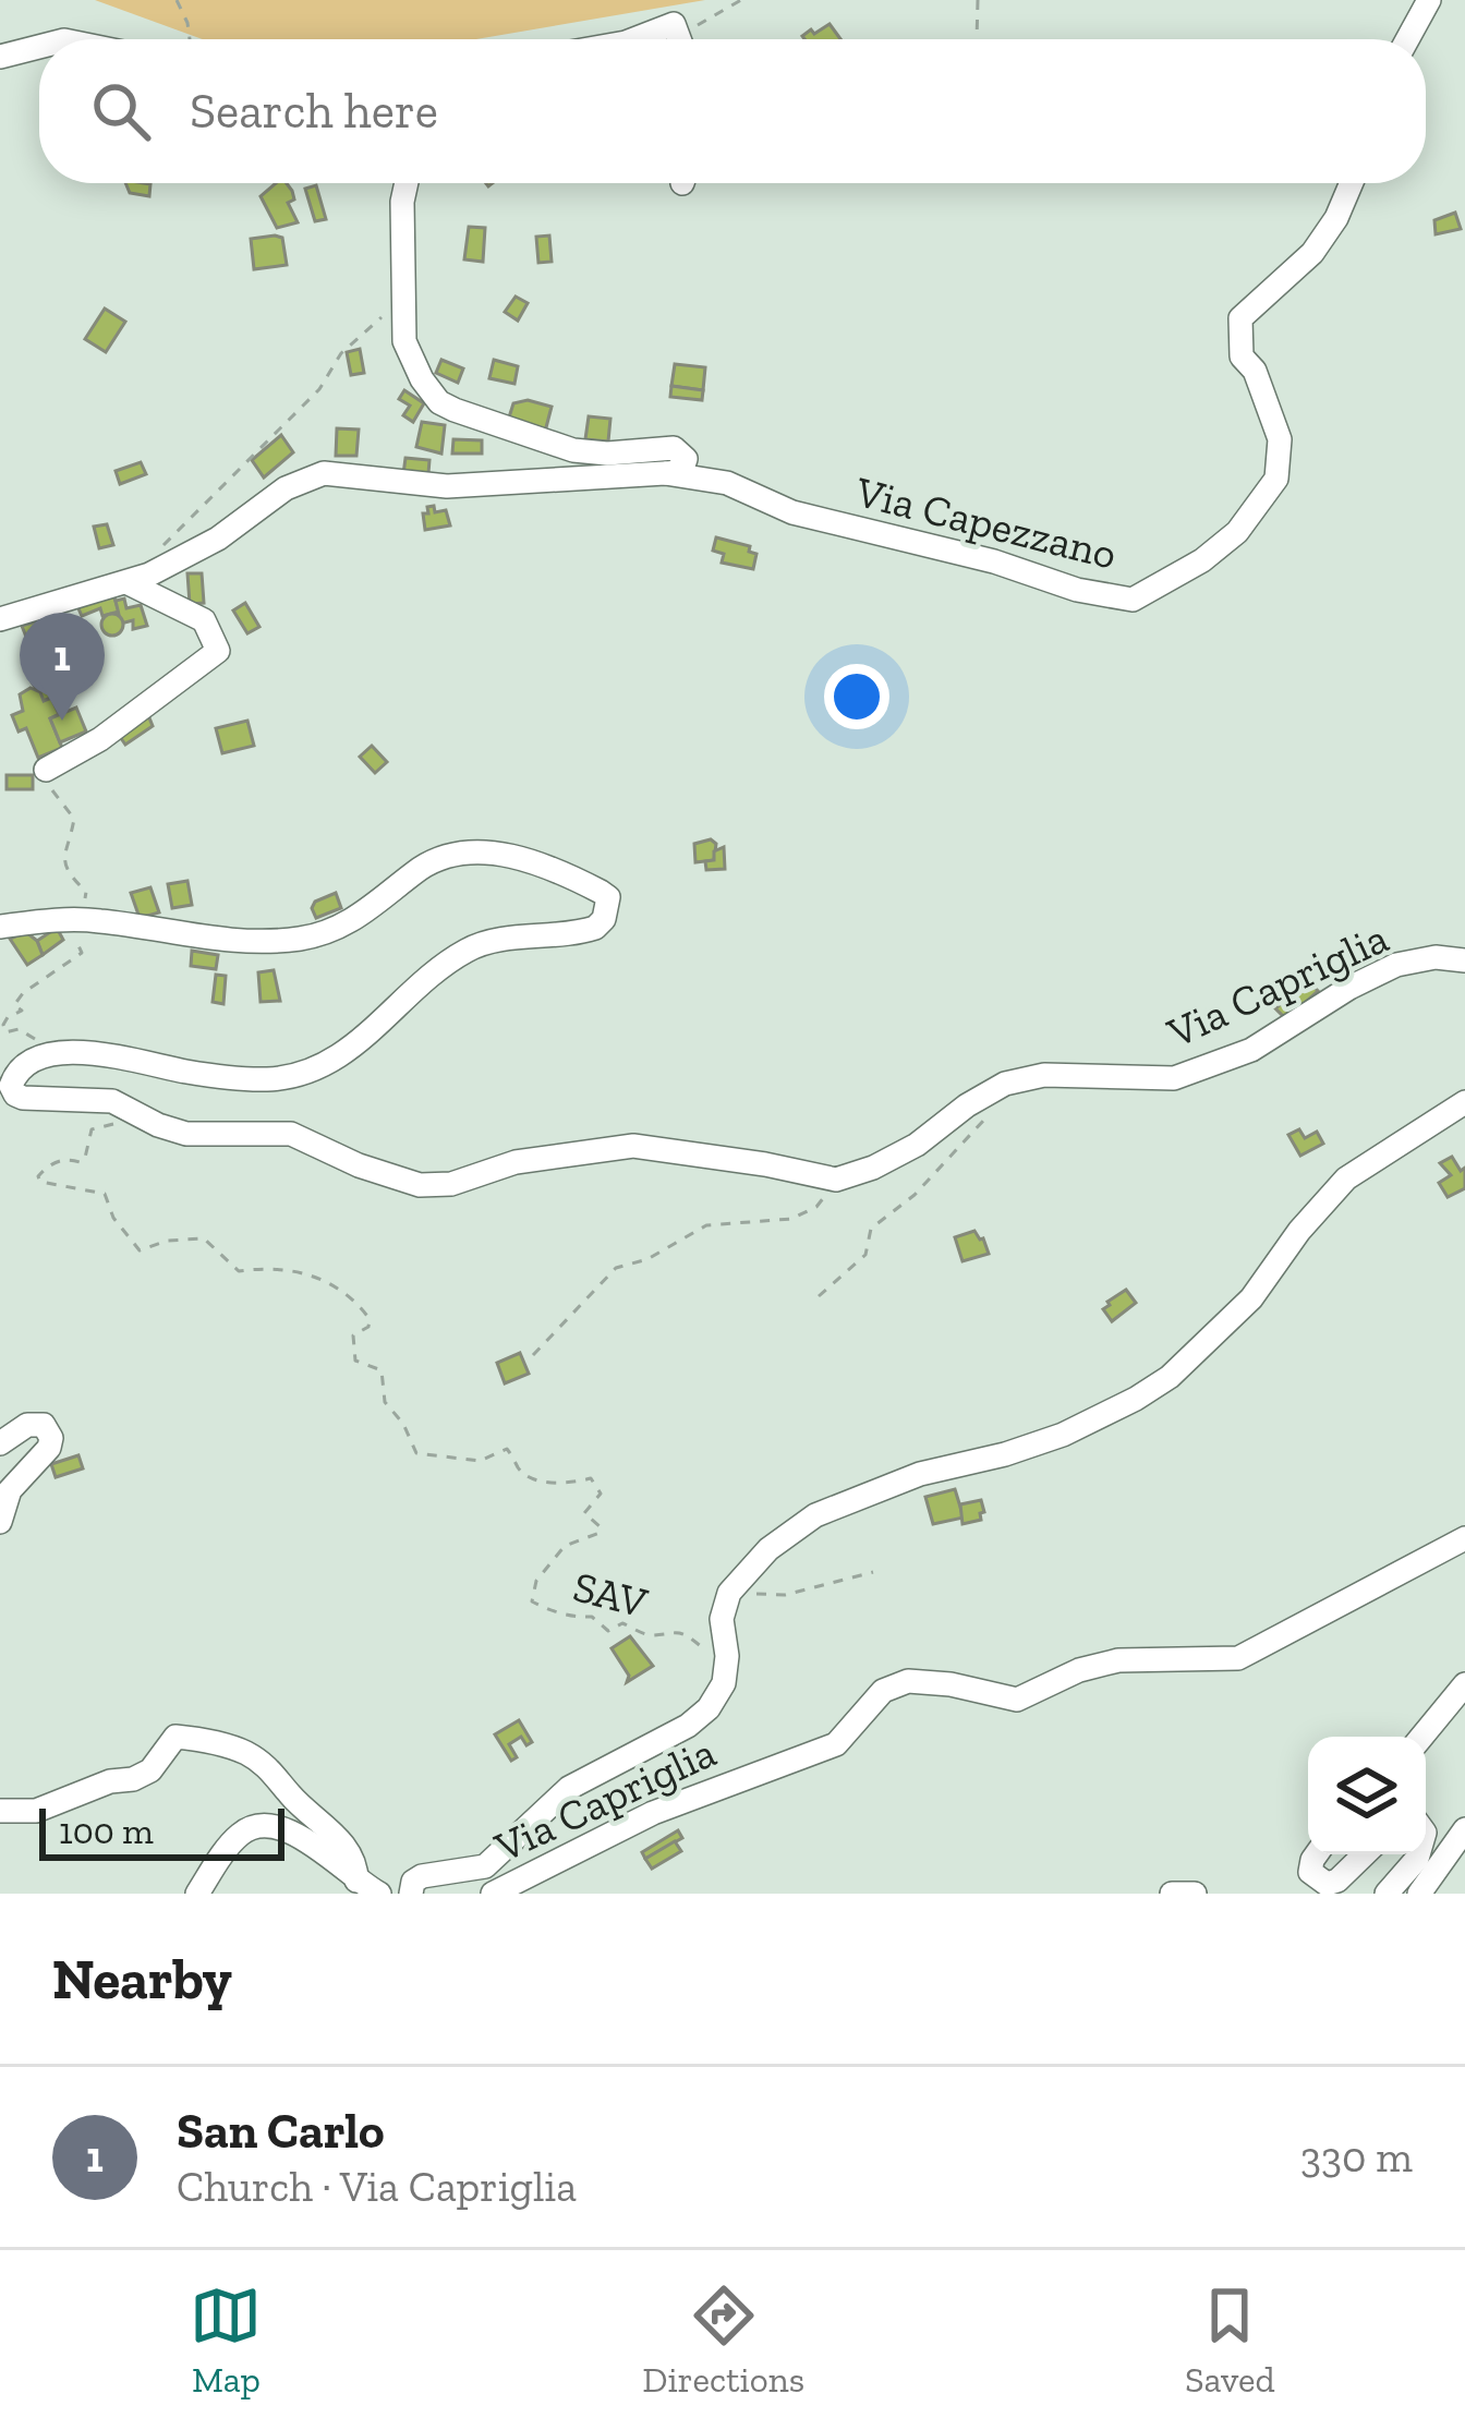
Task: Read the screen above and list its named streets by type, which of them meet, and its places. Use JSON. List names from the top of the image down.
{
  "streets": {
    "street": ["Via Capezzano", "Via Capriglia"],
    "path": ["SAV"]
  },
  "crossings": [
    ["Via Capriglia", "SAV"]
  ],
  "scale_bar": "100 m",
  "page": {
    "search": "Search here",
    "pins": "1",
    "scale": "100 m",
    "heading": "Nearby",
    "list": [
      {
        "mark": "1",
        "name": "San Carlo",
        "note": "Church · Via Capriglia",
        "value": "330 m"
      }
    ],
    "nav": ["Map", "Directions", "Saved"]
  }
}
